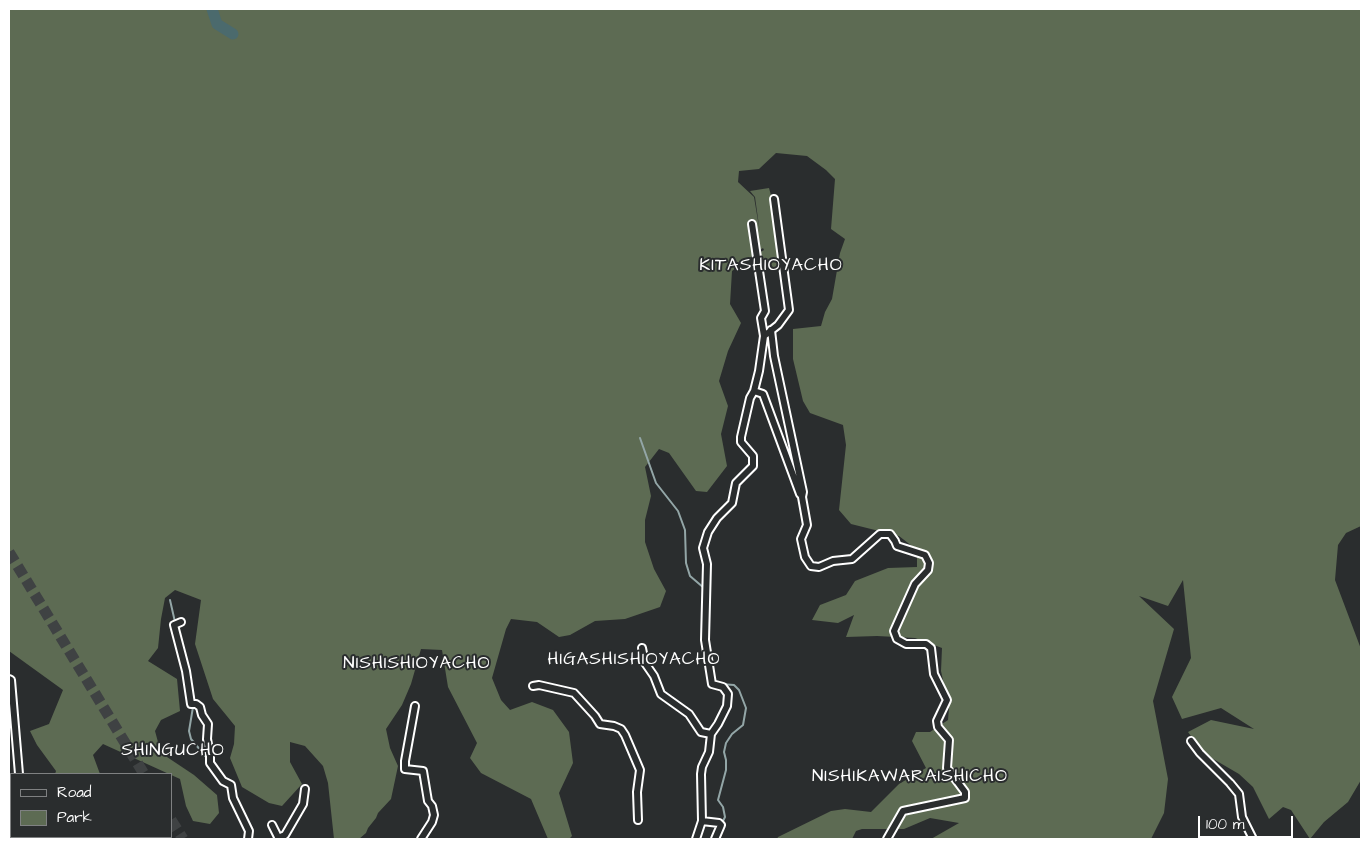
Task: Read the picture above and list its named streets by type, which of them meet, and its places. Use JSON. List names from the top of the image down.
{
  "districts": [
    "KITASHIOYACHO",
    "HIGASHISHIOYACHO",
    "NISHISHIOYACHO",
    "SHINGUCHO",
    "NISHIKAWARAISHICHO"
  ],
  "legend": ["Road", "Park"],
  "scale_bar": "100 m"
}
